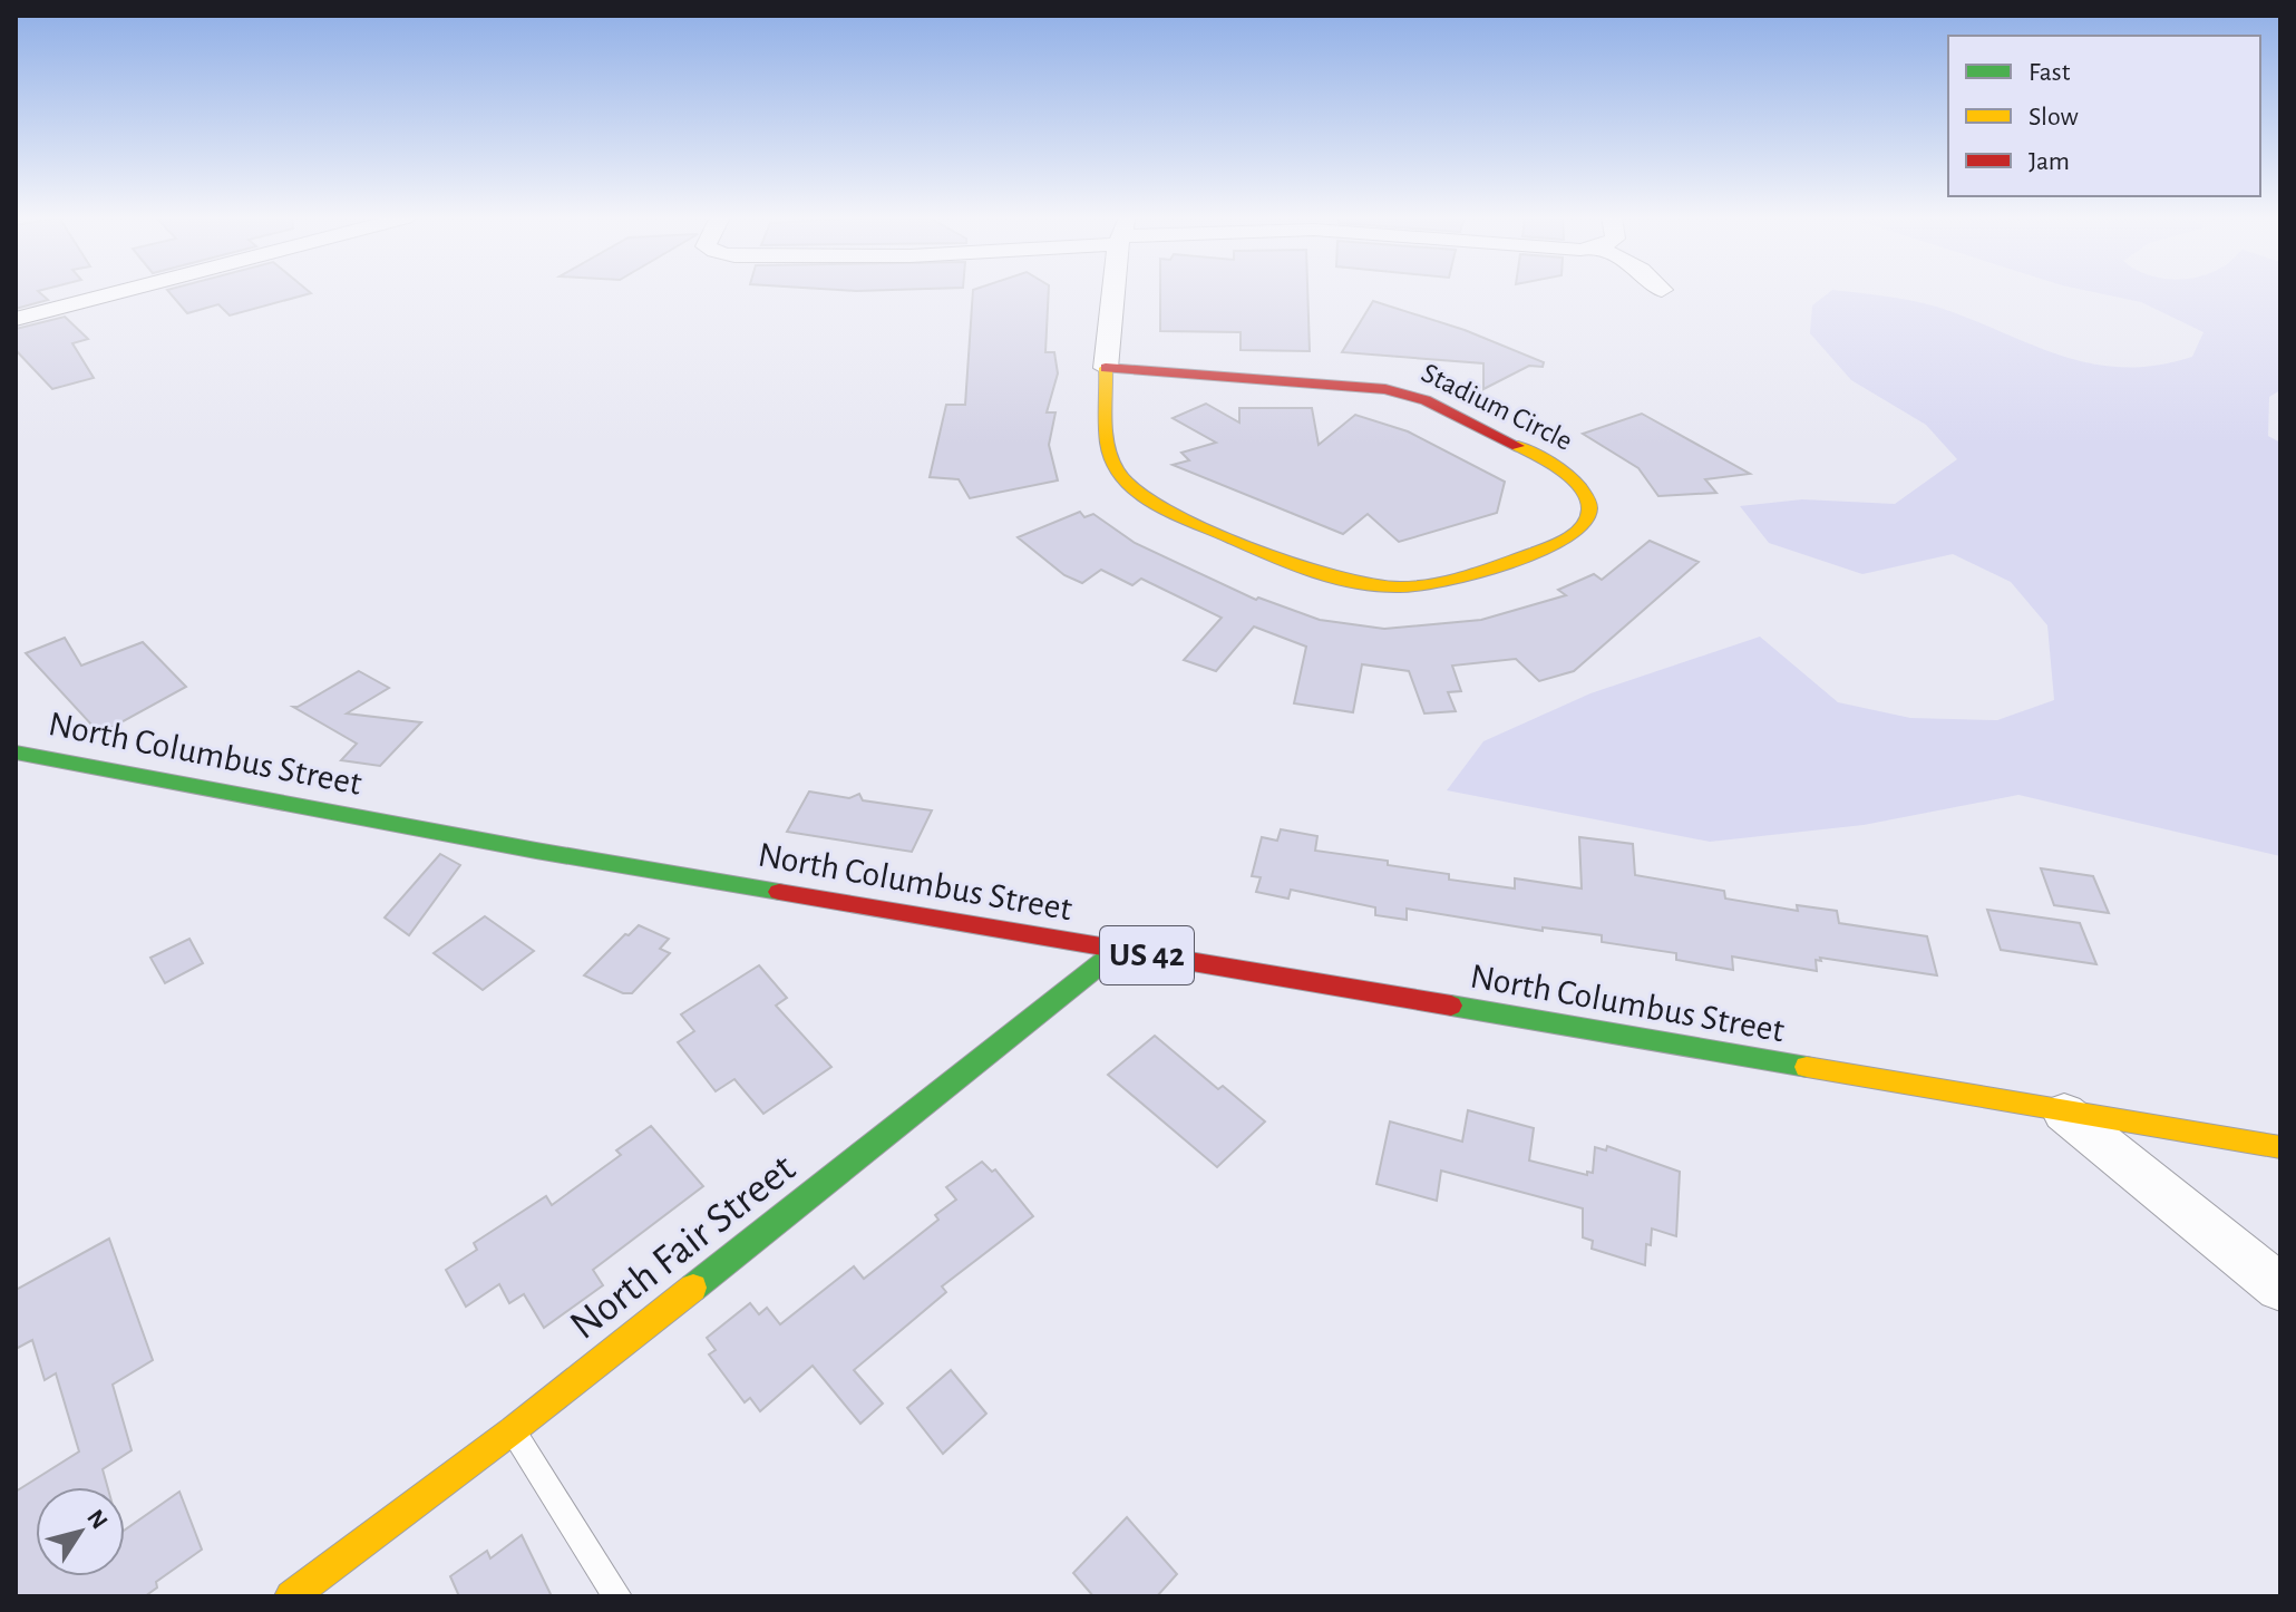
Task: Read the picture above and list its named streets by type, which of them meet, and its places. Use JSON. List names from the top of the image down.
{
  "streets": {
    "street": [
      "Stadium Circle",
      "North Columbus Street",
      "US 42",
      "North Fair Street"
    ]
  },
  "crossings": [
    ["North Columbus Street", "North Fair Street"]
  ],
  "legend": ["Fast", "Slow", "Jam"],
  "north": "top right"
}
